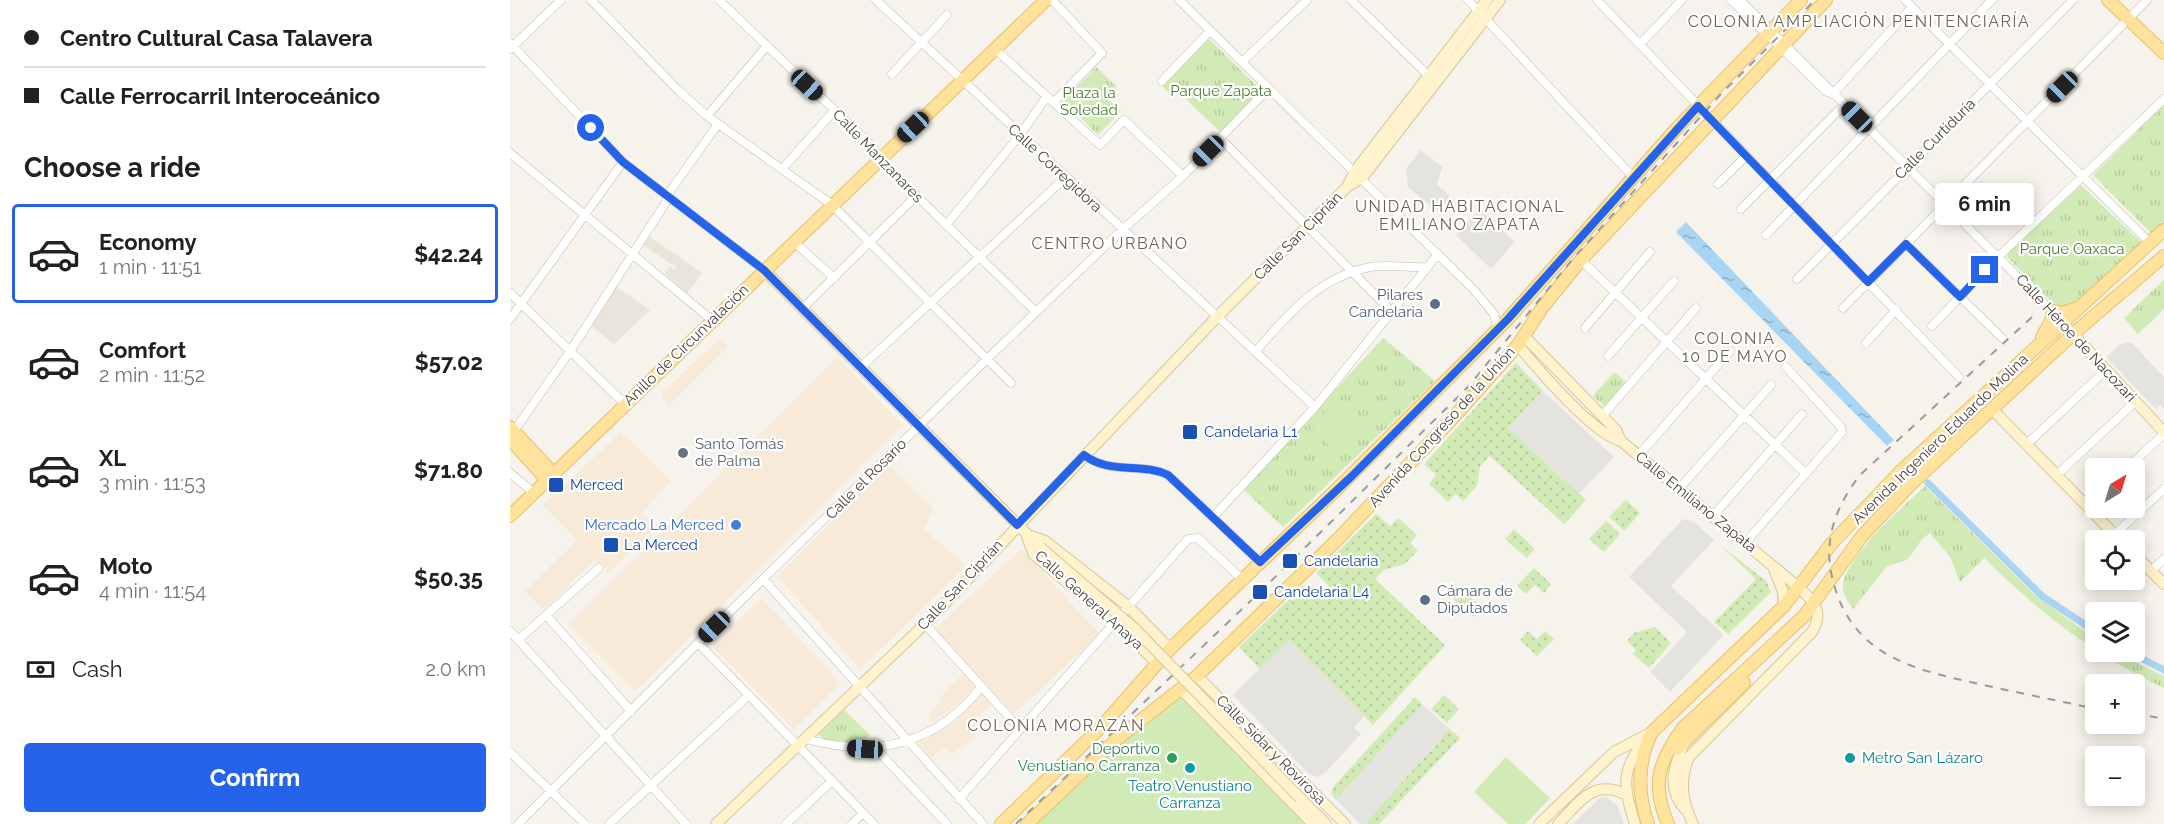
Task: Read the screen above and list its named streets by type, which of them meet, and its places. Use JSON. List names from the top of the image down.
{
  "streets": {
    "main road": ["Anillo de Circunvalación", "Avenida Congreso de la Unión", "Avenida Ingeniero Eduardo Molina"],
    "street": [
      "Calle Curtiduría",
      "Calle Manzanares",
      "Calle Corregidora",
      "Calle San Ciprián",
      "Calle Héroe de Nacozari",
      "Calle el Rosario",
      "Calle Emiliano Zapata",
      "Calle General Anaya",
      "Calle Sidar y Rovirosa"
    ]
  },
  "crossings": [
    ["Calle Curtiduría", "Calle Héroe de Nacozari"],
    ["Calle Manzanares", "Anillo de Circunvalación"],
    ["Calle Manzanares", "Calle el Rosario"],
    ["Calle Corregidora", "Calle San Ciprián"],
    ["Calle Corregidora", "Anillo de Circunvalación"],
    ["Calle Corregidora", "Calle el Rosario"],
    ["Calle San Ciprián", "Calle General Anaya"],
    ["Calle Héroe de Nacozari", "Avenida Congreso de la Unión"],
    ["Calle Héroe de Nacozari", "Avenida Ingeniero Eduardo Molina"],
    ["Anillo de Circunvalación", "Calle General Anaya"],
    ["Avenida Congreso de la Unión", "Calle Emiliano Zapata"],
    ["Avenida Congreso de la Unión", "Calle General Anaya"],
    ["Avenida Congreso de la Unión", "Calle Sidar y Rovirosa"],
    ["Avenida Ingeniero Eduardo Molina", "Calle Emiliano Zapata"],
    ["Calle el Rosario", "Calle General Anaya"],
    ["Calle General Anaya", "Calle Sidar y Rovirosa"]
  ],
  "districts": [
    "COLONIA AMPLIACIÓN PENITENCIARÍA",
    "UNIDAD HABITACIONAL EMILIANO ZAPATA",
    "CENTRO URBANO",
    "COLONIA 10 DE MAYO",
    "COLONIA MORAZÁN"
  ],
  "parks": ["Parque Zapata", "Plaza la Soledad", "Parque Oaxaca"],
  "places": {
    "other": [
      "Pilares Candelaria",
      "Santo Tomás de Palma",
      "Mercado La Merced",
      "Cámara de Diputados",
      "Deportivo Venustiano Carranza",
      "Metro San Lázaro",
      "Teatro Venustiano Carranza"
    ],
    "transit": [
      "Candelaria L1",
      "Merced",
      "La Merced",
      "Candelaria",
      "Candelaria L4"
    ]
  },
  "north": "top right",
  "page": {
    "banner": ["Centro Cultural Casa Talavera", "Calle Ferrocarril Interoceánico"],
    "heading": "Choose a ride",
    "bubble": "6 min",
    "list": [
      {
        "name": "Economy",
        "note": "1 min · 11:51",
        "value": "$42.24"
      },
      {
        "name": "Comfort",
        "note": "2 min · 11:52",
        "value": "$57.02"
      },
      {
        "name": "XL",
        "note": "3 min · 11:53",
        "value": "$71.80"
      },
      {
        "name": "Moto",
        "note": "4 min · 11:54",
        "value": "$50.35"
      }
    ],
    "map_buttons": ["+", "−"],
    "pay": ["Cash", "2.0 km"],
    "buttons": "Confirm"
  }
}
